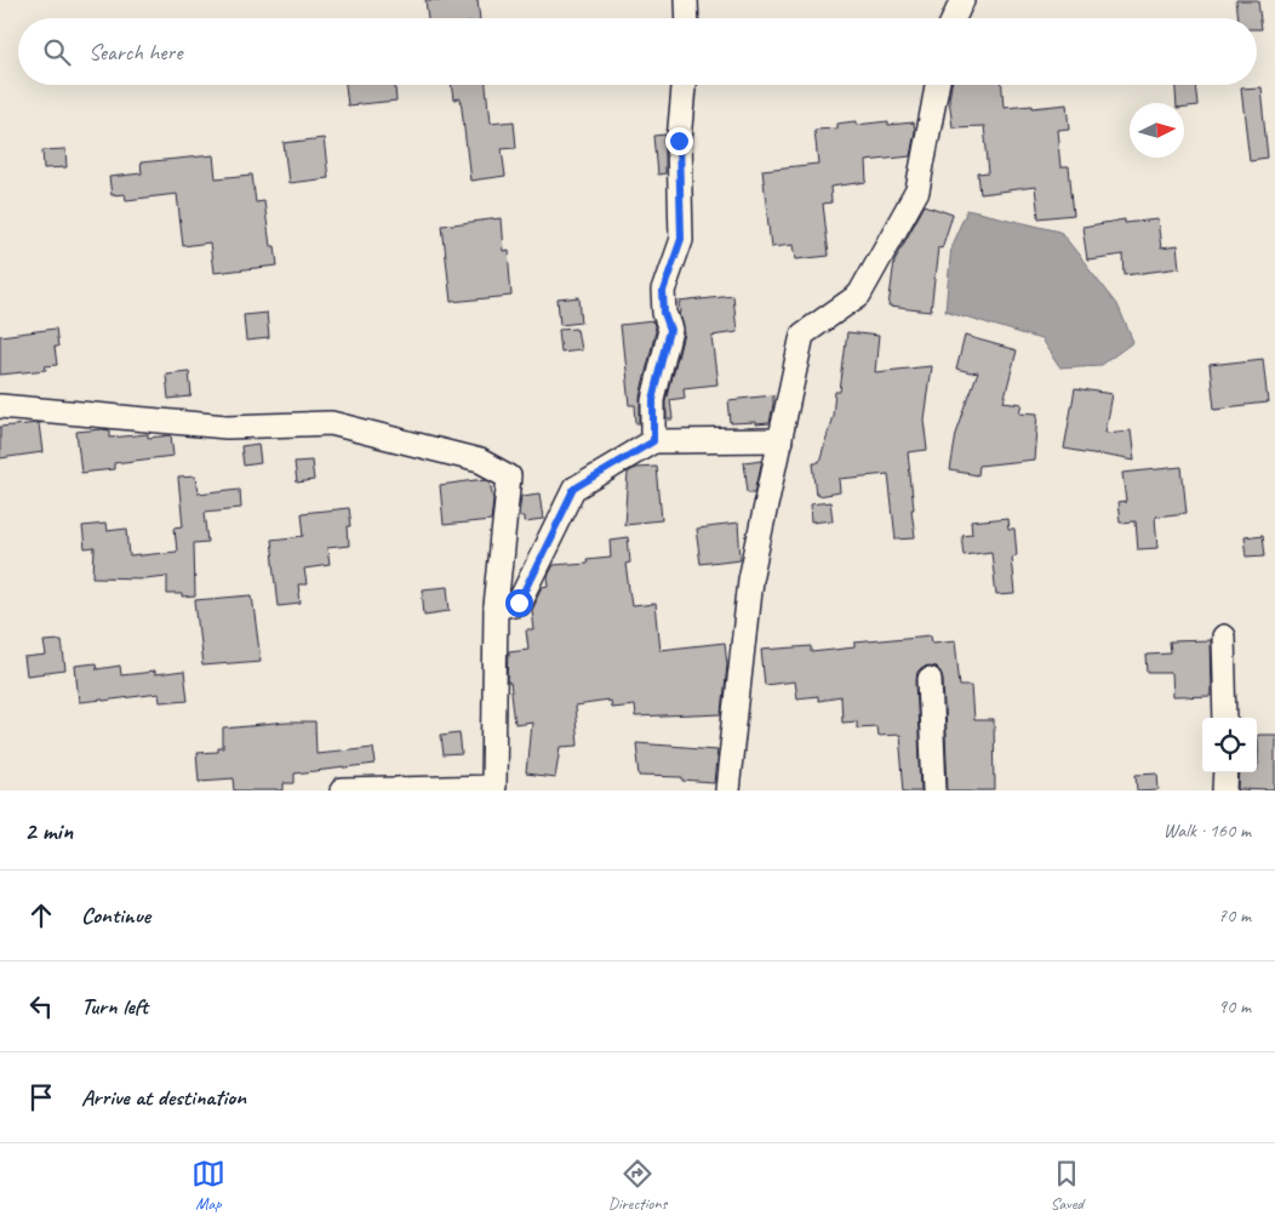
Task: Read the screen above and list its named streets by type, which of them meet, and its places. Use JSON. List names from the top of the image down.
{
  "north": "right",
  "page": {
    "search": "Search here",
    "heading": ["2 min", "Walk · 160 m"],
    "list": [
      ["Continue", "70 m"],
      ["Turn left", "90 m"],
      "Arrive at destination"
    ],
    "nav": ["Map", "Directions", "Saved"]
  }
}
